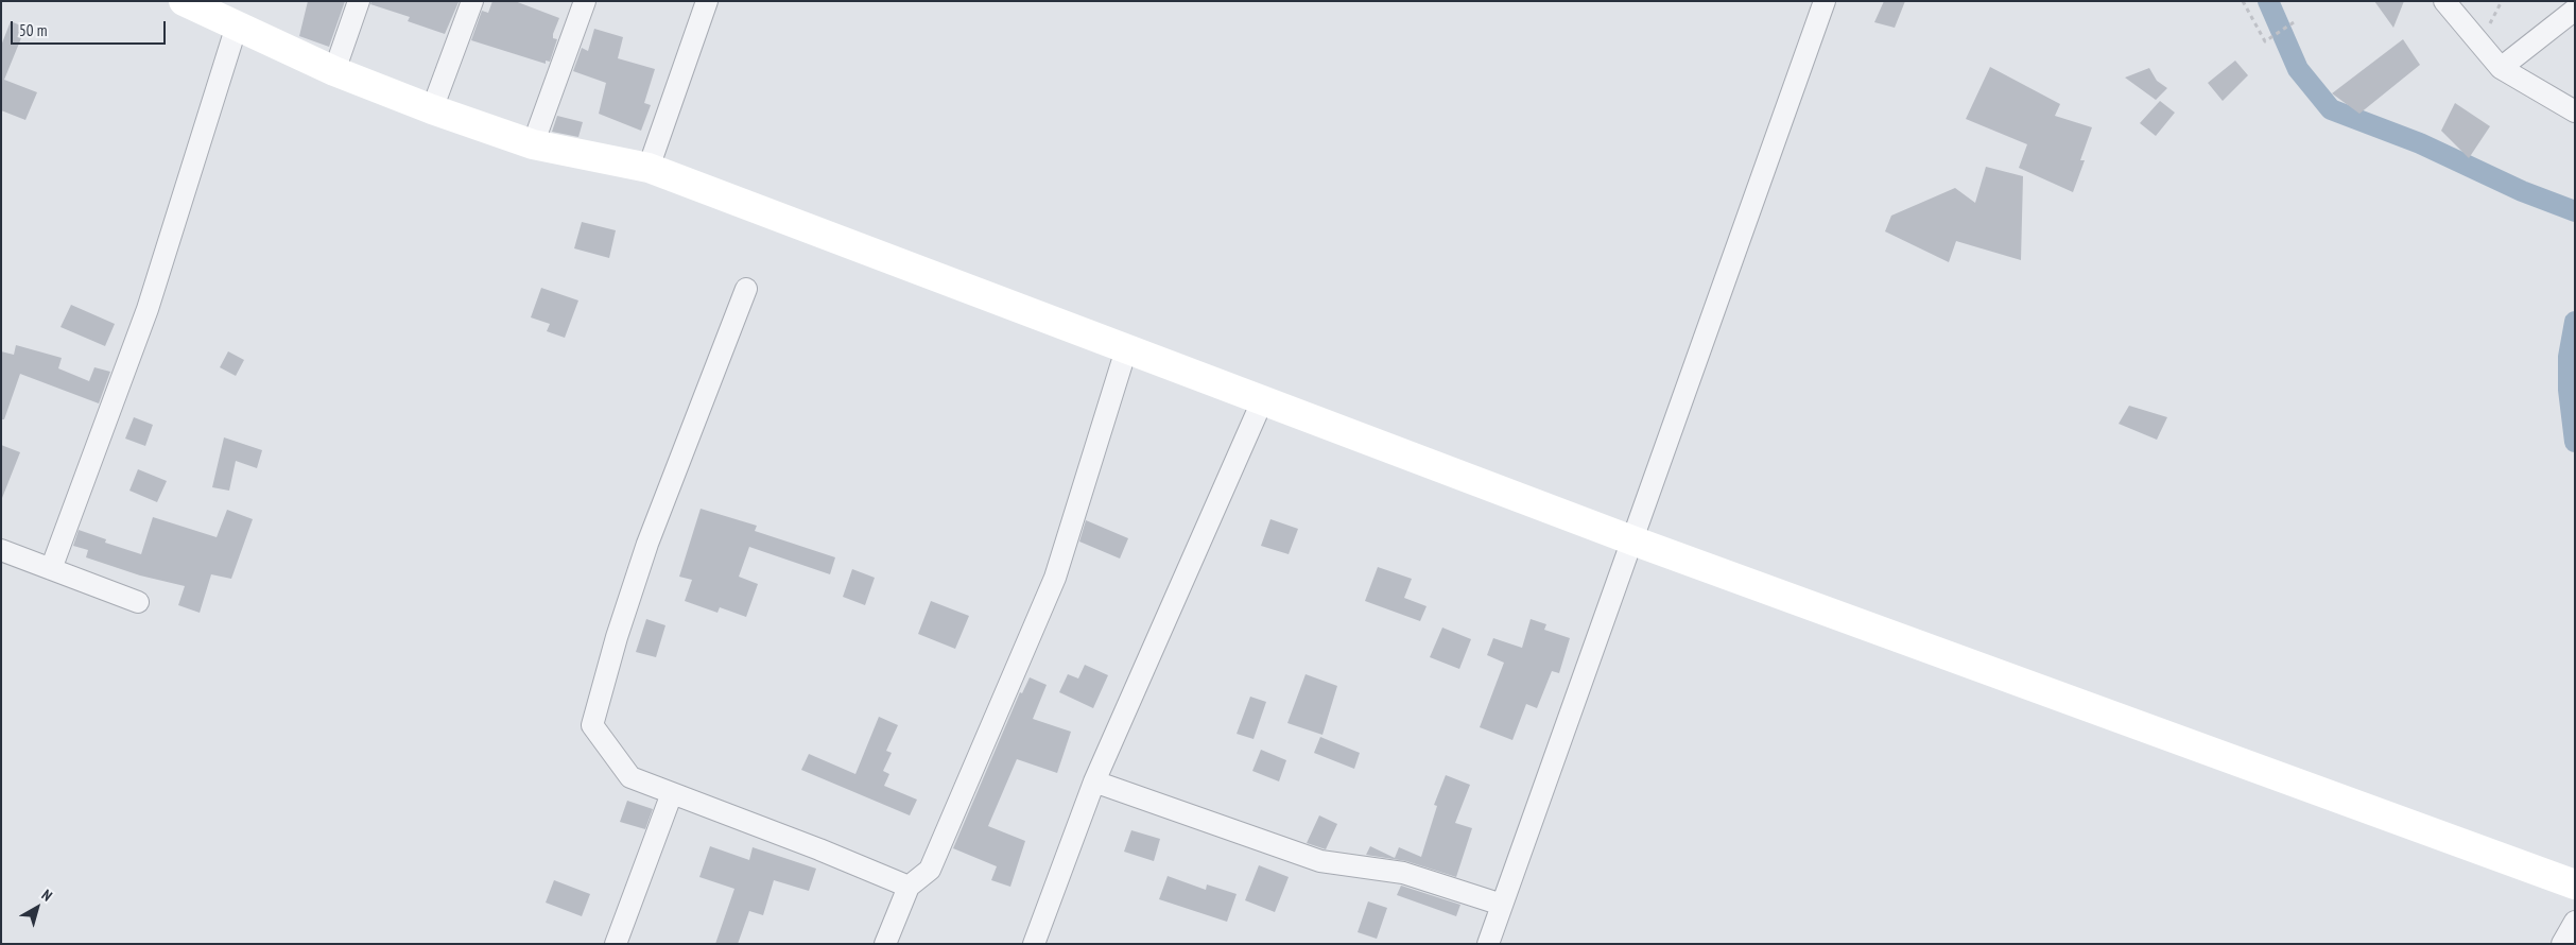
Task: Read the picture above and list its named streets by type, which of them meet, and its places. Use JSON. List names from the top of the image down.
{
  "scale_bar": "50 m",
  "north": "top right"
}
